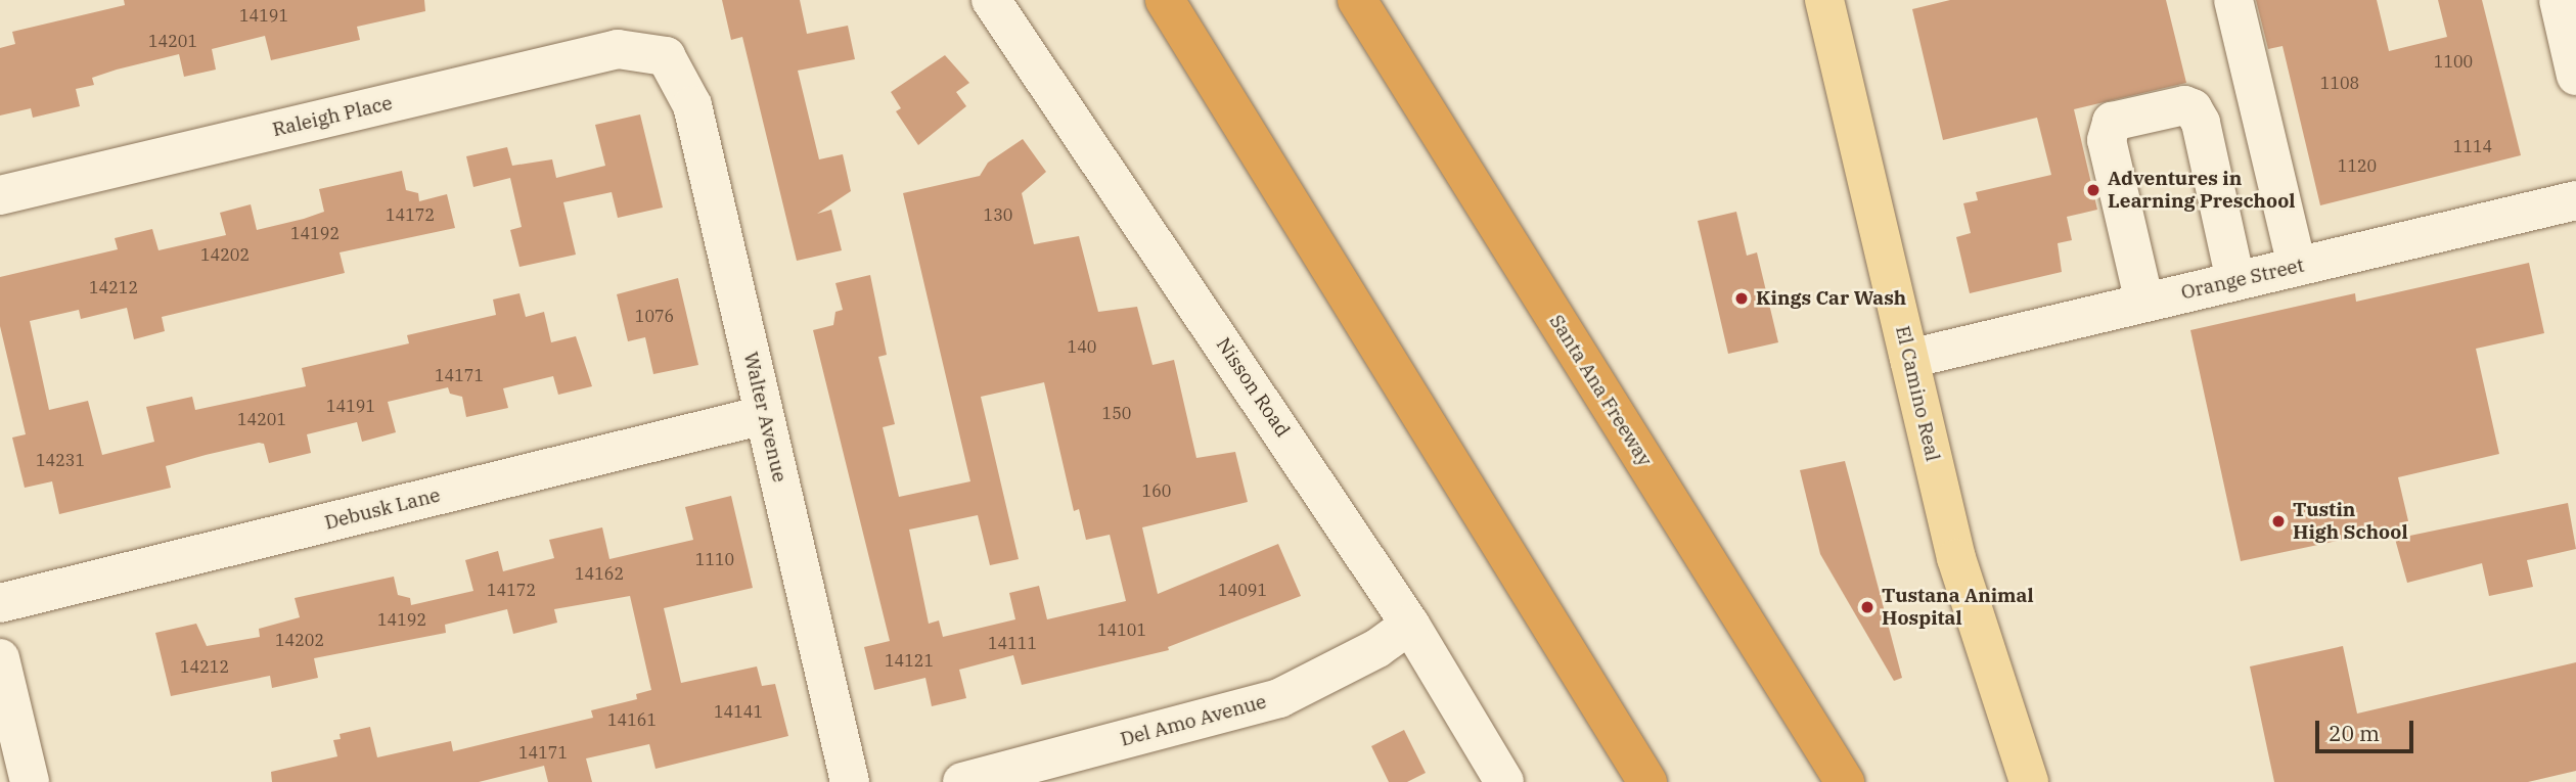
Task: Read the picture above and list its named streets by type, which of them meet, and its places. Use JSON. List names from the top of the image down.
{
  "streets": {
    "highway": ["Santa Ana Freeway"],
    "main road": ["El Camino Real"],
    "street": [
      "Raleigh Place",
      "Orange Street",
      "Nisson Road",
      "Walter Avenue",
      "Debusk Lane",
      "Del Amo Avenue"
    ]
  },
  "crossings": [
    ["Raleigh Place", "Walter Avenue"],
    ["Orange Street", "El Camino Real"],
    ["Nisson Road", "Del Amo Avenue"],
    ["Walter Avenue", "Debusk Lane"]
  ],
  "places": [
    "Adventures in Learning Preschool",
    "Kings Car Wash",
    "Tustin High School",
    "Tustana Animal Hospital"
  ],
  "house_numbers": [
    "14191",
    "14201",
    "1100",
    "1108",
    "1114",
    "1120",
    "14172",
    "130",
    "14192",
    "14202",
    "14212",
    "1076",
    "140",
    "14171",
    "14191",
    "150",
    "14201",
    "14231",
    "160",
    "1110",
    "14162",
    "14172",
    "14091",
    "14192",
    "14101",
    "14202",
    "14111",
    "14121",
    "14212",
    "14141",
    "14161",
    "14171"
  ],
  "scale_bar": "20 m"
}
